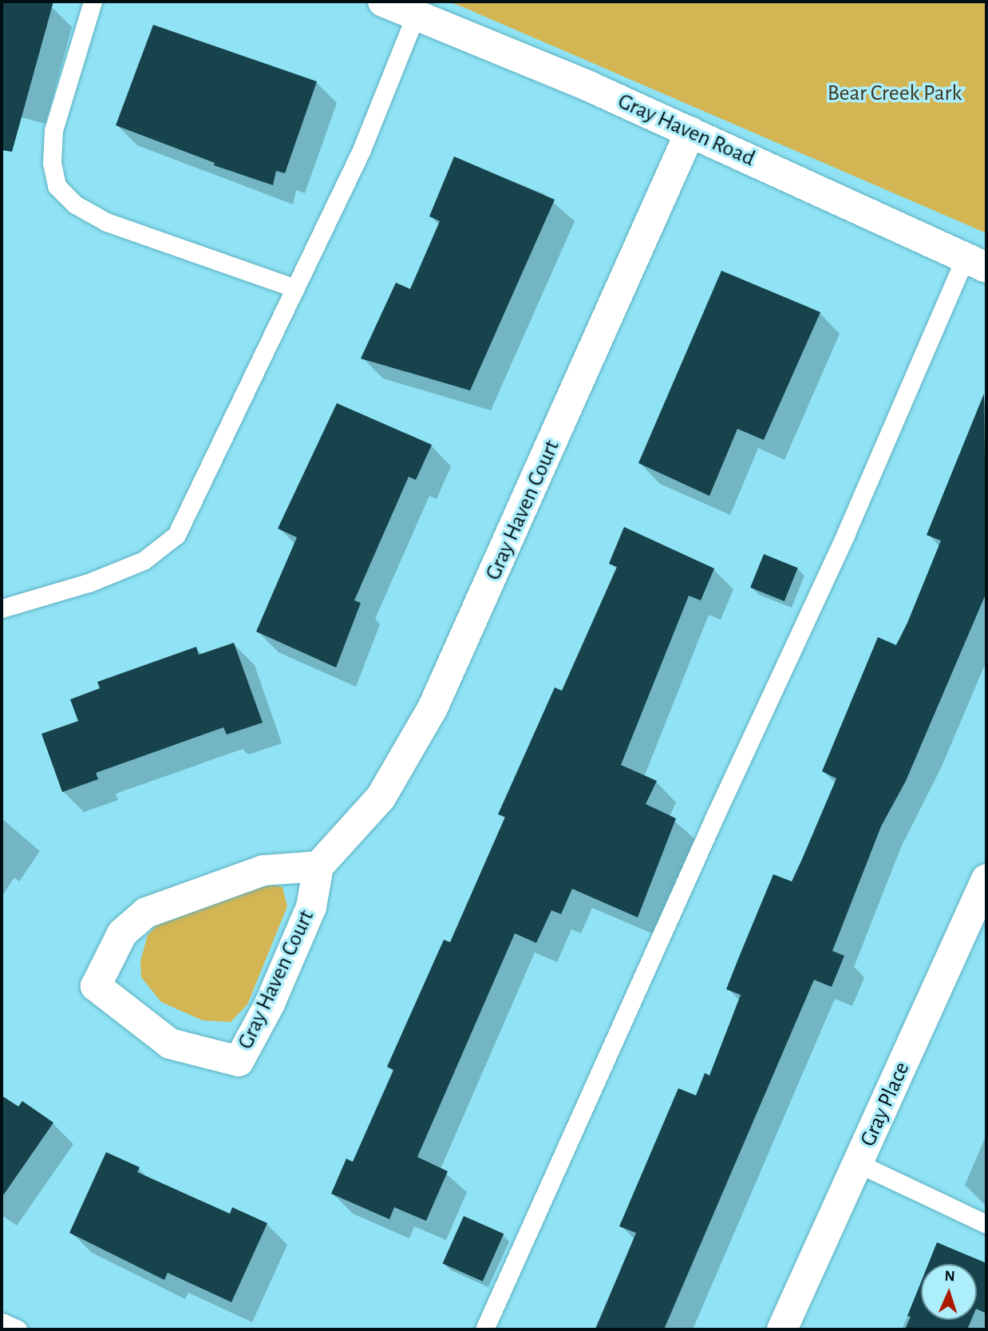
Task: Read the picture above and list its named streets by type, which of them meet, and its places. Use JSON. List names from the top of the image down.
{
  "streets": {
    "street": ["Gray Haven Road", "Gray Haven Court", "Gray Place"]
  },
  "crossings": [
    ["Gray Haven Road", "Gray Haven Court"]
  ],
  "parks": ["Bear Creek Park"],
  "north": "top"
}
